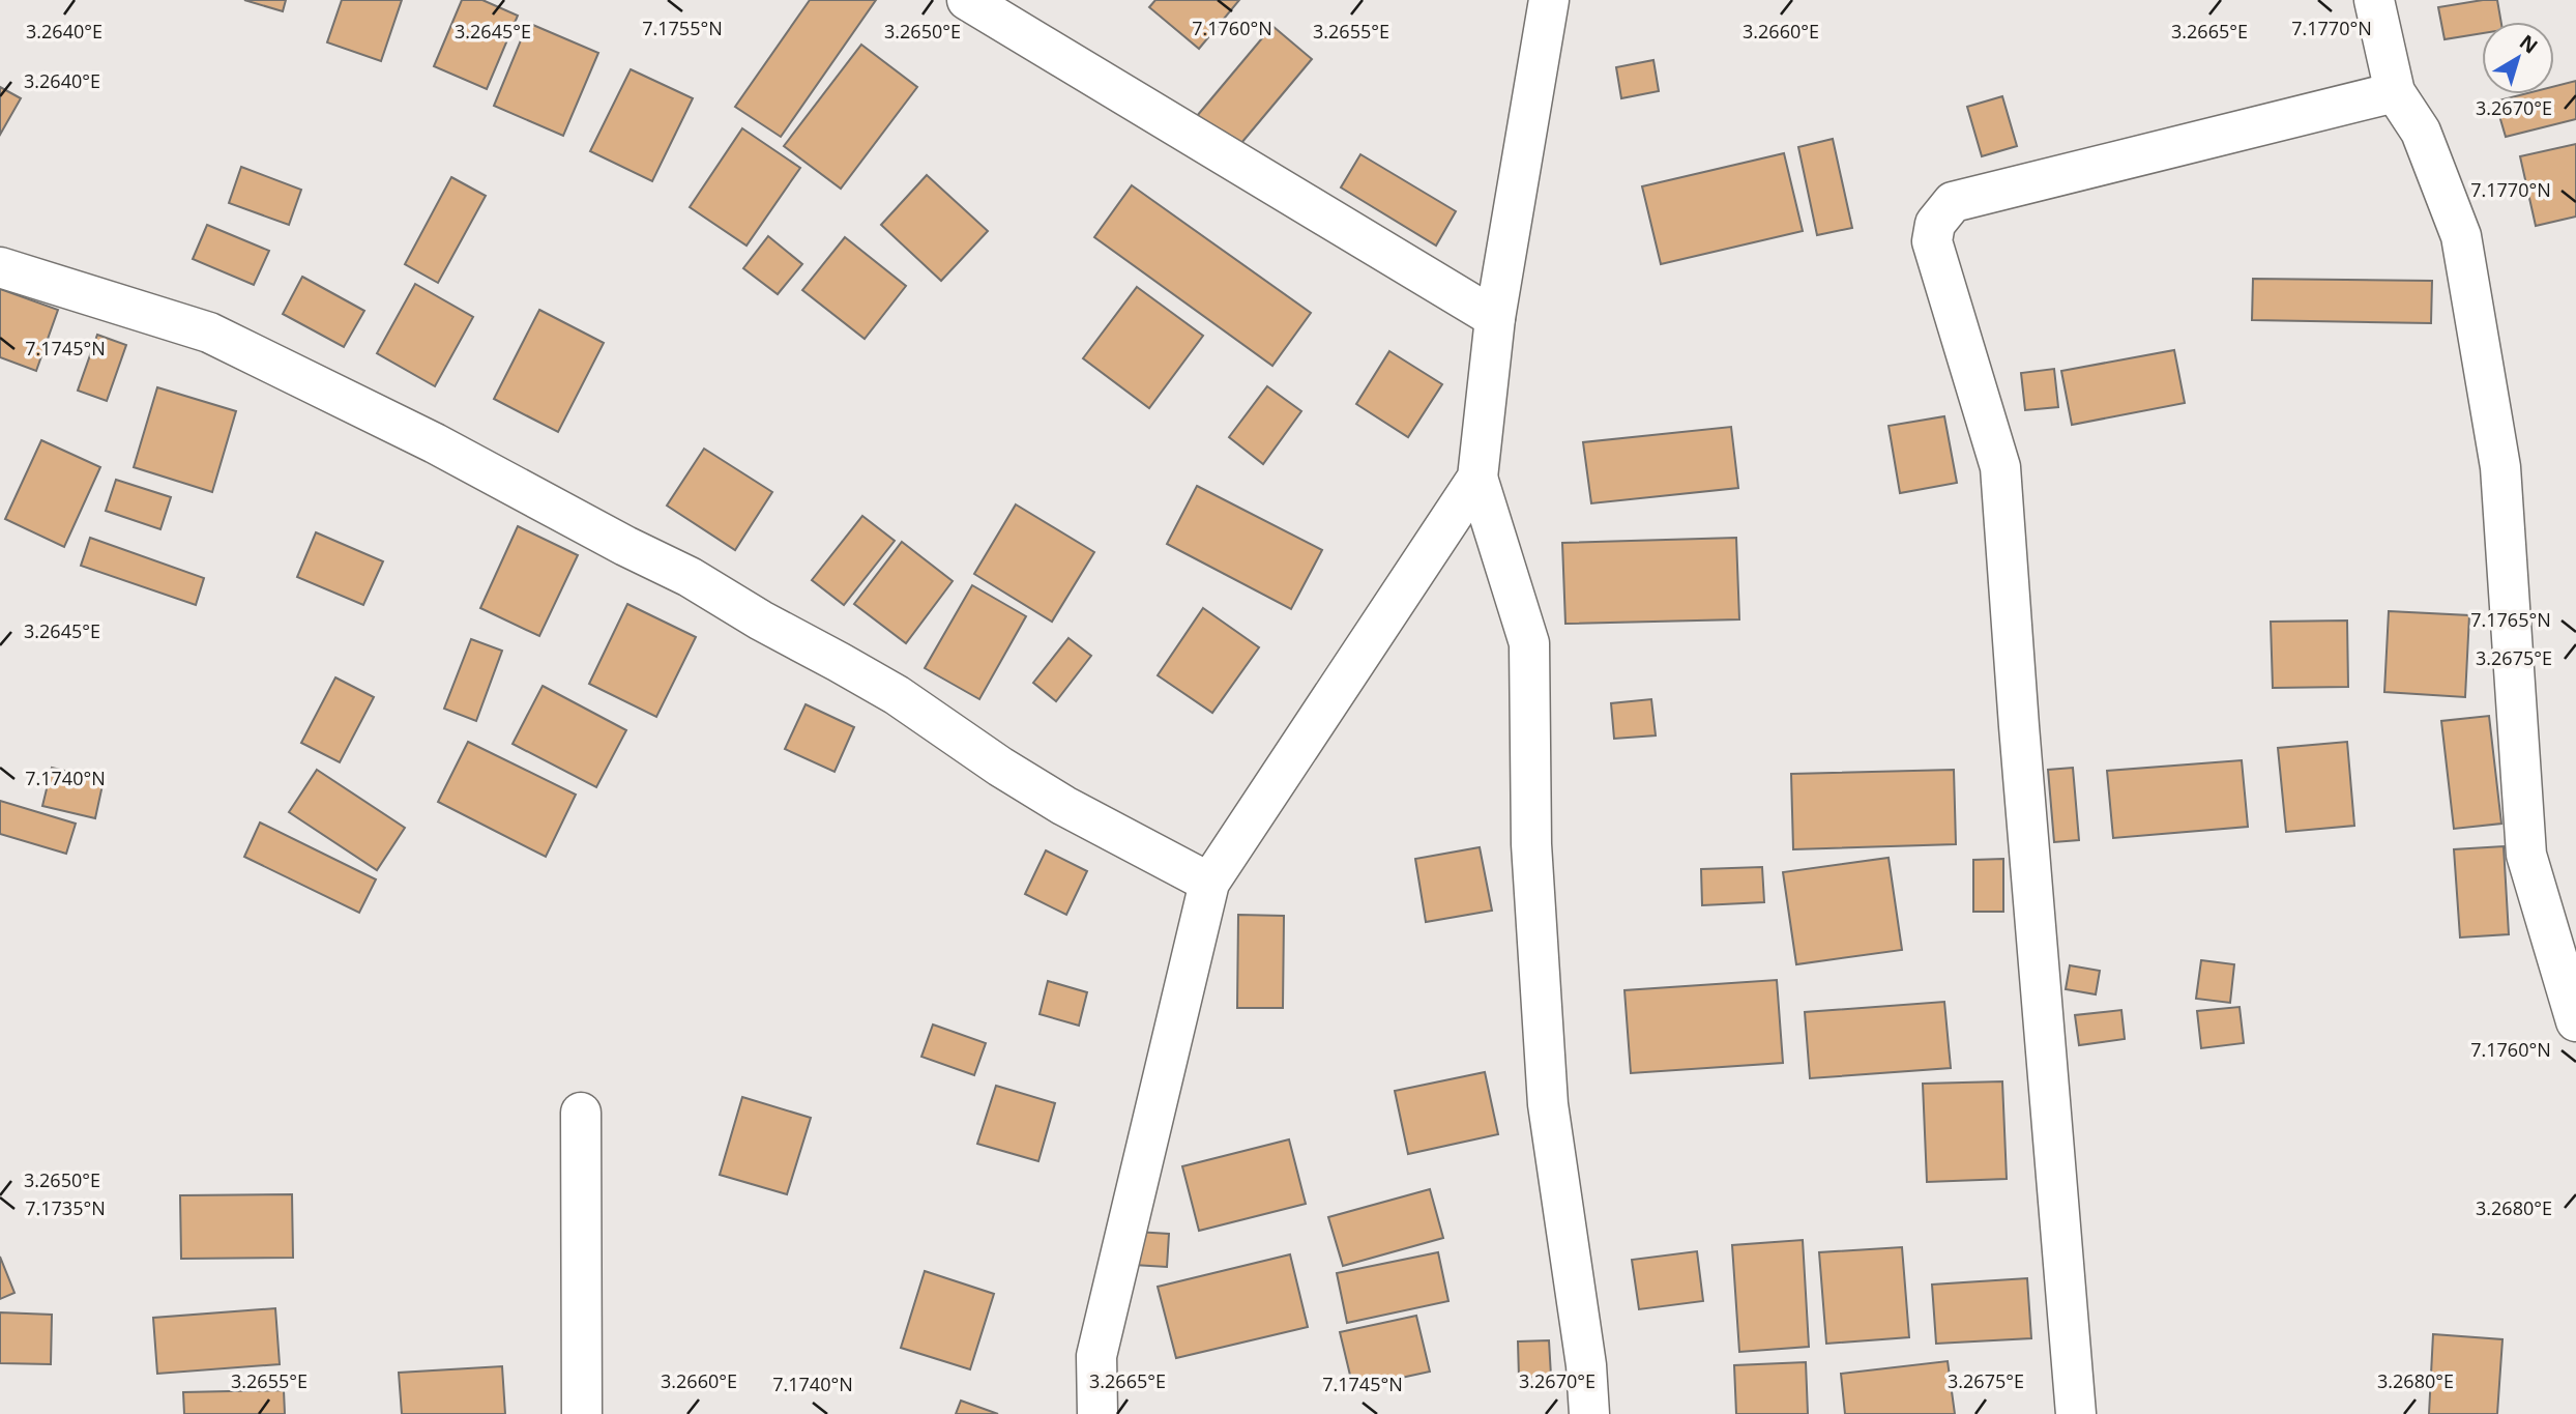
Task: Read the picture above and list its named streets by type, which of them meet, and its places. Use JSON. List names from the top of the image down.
{
  "north": "top right",
  "coordinates": [
    "7.1755°N",
    "7.1760°N",
    "7.1770°N",
    "3.2640°E",
    "3.2645°E",
    "3.2650°E",
    "3.2655°E",
    "3.2660°E",
    "3.2665°E",
    "3.2670°E",
    "7.1745°N",
    "7.1765°N",
    "3.2675°E",
    "7.1740°N",
    "3.2680°E",
    "7.1735°N"
  ]
}
